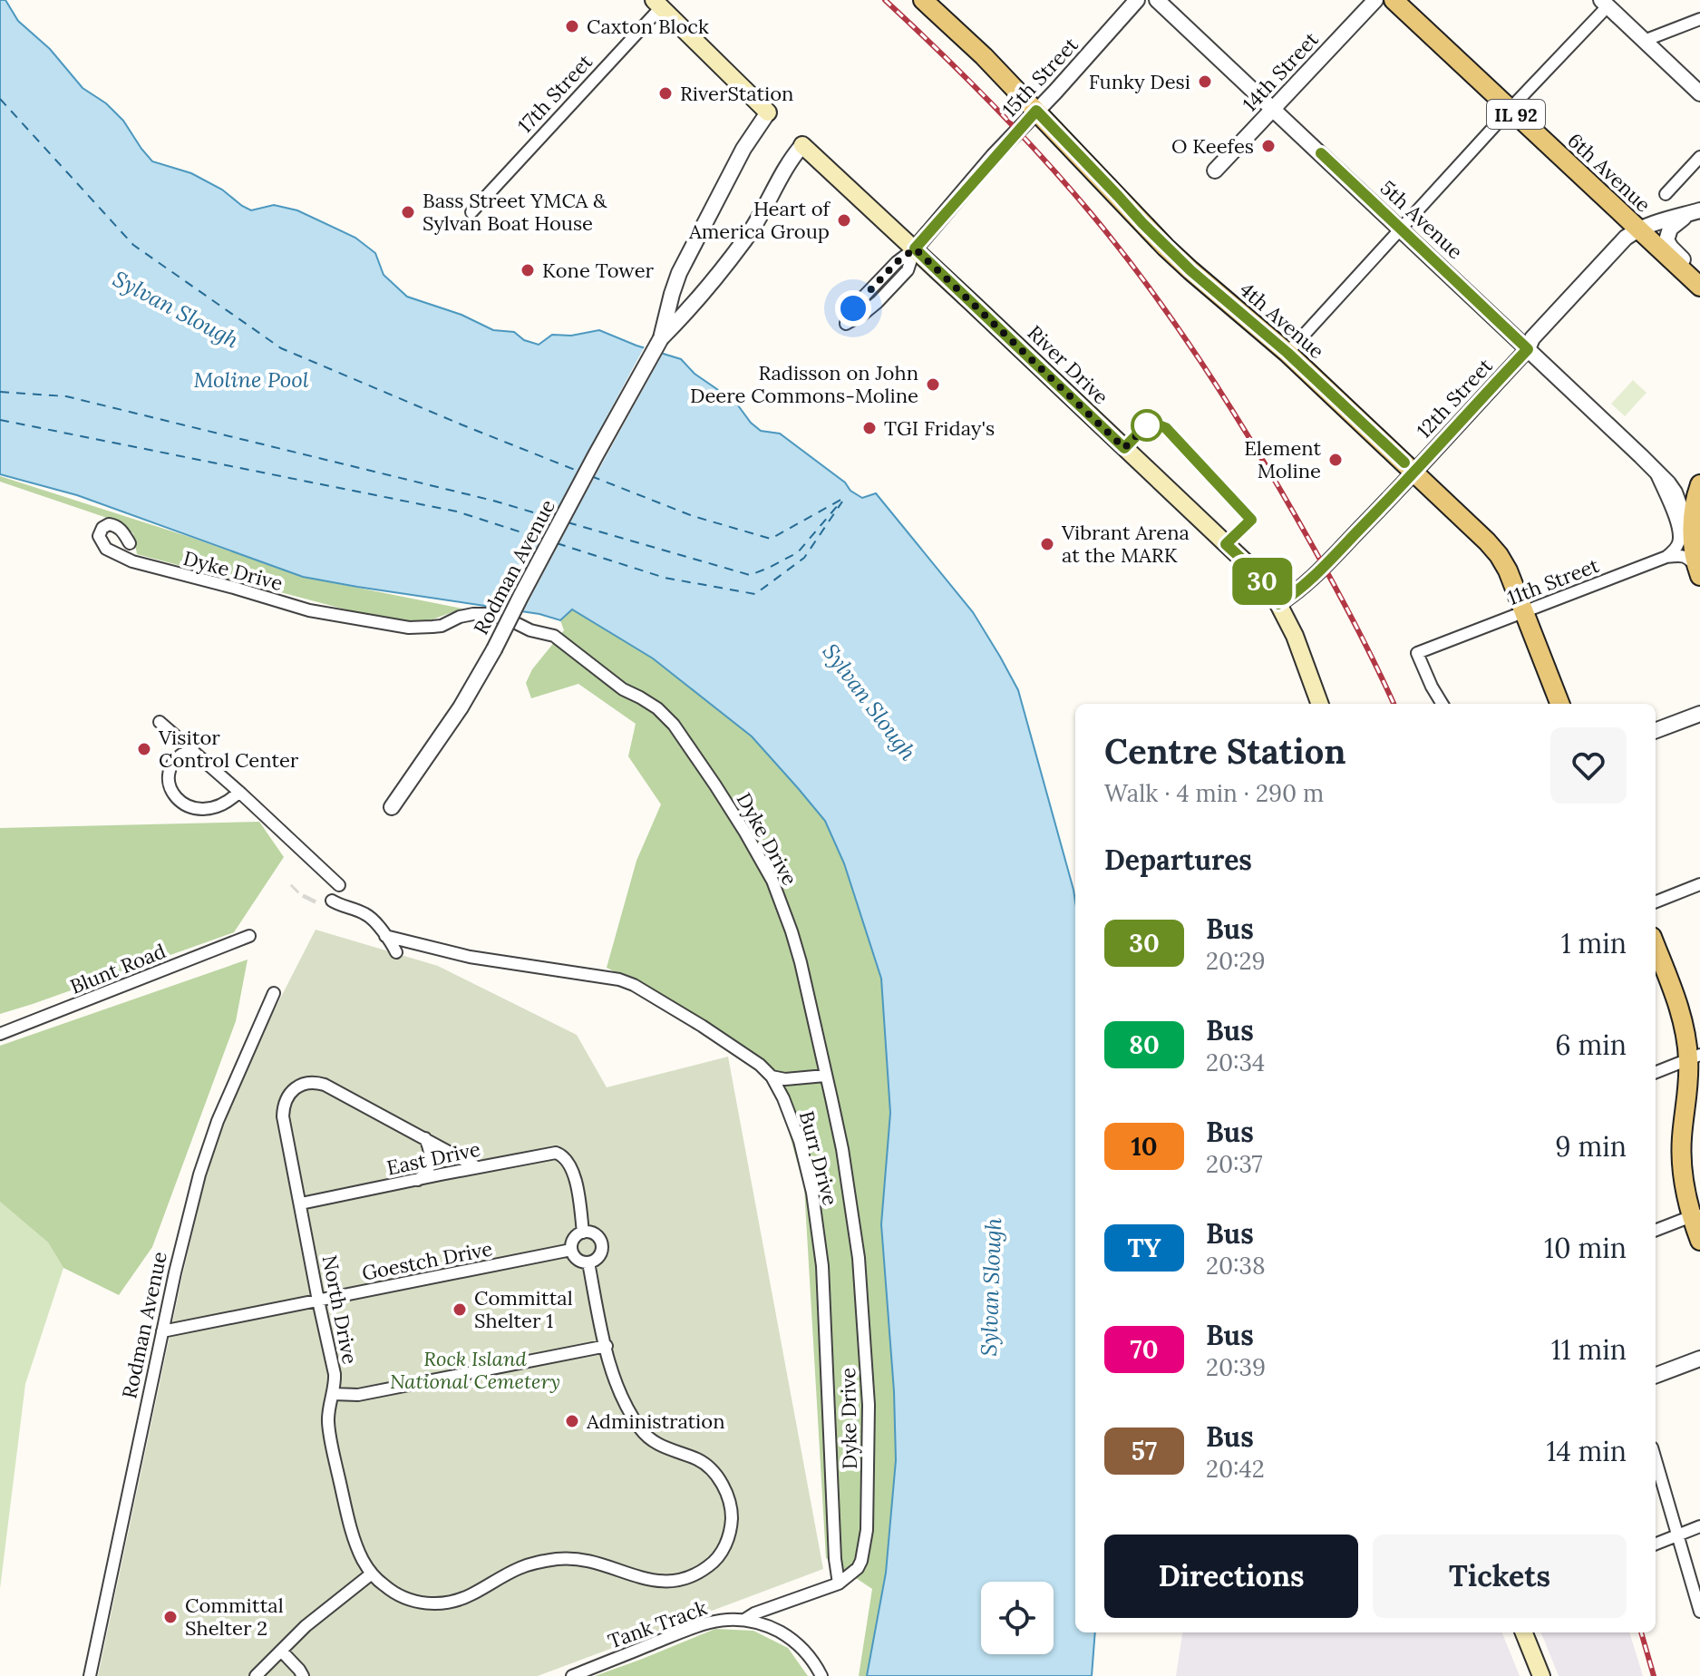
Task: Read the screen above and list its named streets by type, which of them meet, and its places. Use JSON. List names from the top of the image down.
{
  "streets": {
    "main road": [
      "IL 92",
      "6th Avenue",
      "5th Avenue",
      "4th Avenue",
      "River Drive"
    ],
    "street": [
      "14th Street",
      "15th Street",
      "17th Street",
      "12th Street",
      "Rodman Avenue",
      "Dyke Drive",
      "11th Street",
      "Blunt Road",
      "East Drive",
      "Burr Drive",
      "Goestch Drive",
      "North Drive",
      "Tank Track"
    ]
  },
  "crossings": [
    ["14th Street", "5th Avenue"],
    ["15th Street", "4th Avenue"],
    ["15th Street", "River Drive"],
    ["6th Avenue", "12th Street"],
    ["5th Avenue", "12th Street"],
    ["5th Avenue", "11th Street"],
    ["4th Avenue", "12th Street"],
    ["4th Avenue", "11th Street"],
    ["River Drive", "12th Street"],
    ["Rodman Avenue", "Goestch Drive"],
    ["Dyke Drive", "Burr Drive"],
    ["Dyke Drive", "Tank Track"],
    ["East Drive", "Goestch Drive"],
    ["East Drive", "North Drive"],
    ["Goestch Drive", "North Drive"]
  ],
  "water": ["Sylvan Slough", "Moline Pool"],
  "parks": ["Rock Island National Cemetery"],
  "places": [
    "Caxton Block",
    "Funky Desi",
    "RiverStation",
    "O Keefes",
    "Bass Street YMCA & Sylvan Boat House",
    "Heart of America Group",
    "Kone Tower",
    "Radisson on John Deere Commons-Moline",
    "TGI Friday's",
    "Element Moline",
    "Vibrant Arena at the MARK",
    "Visitor Control Center",
    "Committal Shelter 1",
    "Administration",
    "Committal Shelter 2"
  ],
  "lines": ["bus line 30"],
  "page": {
    "on_map": "30",
    "heading": [
      ["Centre Station", "Walk · 4 min · 290 m"],
      "Departures"
    ],
    "list": [
      {
        "mark": "30",
        "name": "Bus",
        "note": "20:29",
        "value": "1 min"
      },
      {
        "mark": "80",
        "name": "Bus",
        "note": "20:34",
        "value": "6 min"
      },
      {
        "mark": "10",
        "name": "Bus",
        "note": "20:37",
        "value": "9 min"
      },
      {
        "mark": "TY",
        "name": "Bus",
        "note": "20:38",
        "value": "10 min"
      },
      {
        "mark": "70",
        "name": "Bus",
        "note": "20:39",
        "value": "11 min"
      },
      {
        "mark": "57",
        "name": "Bus",
        "note": "20:42",
        "value": "14 min"
      }
    ],
    "buttons": ["Directions", "Tickets"]
  }
}
